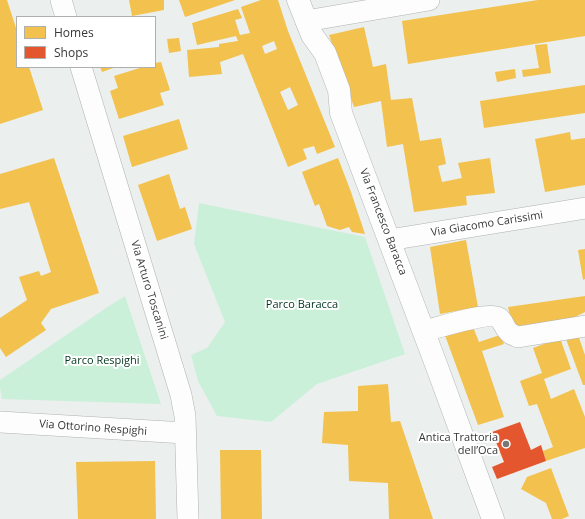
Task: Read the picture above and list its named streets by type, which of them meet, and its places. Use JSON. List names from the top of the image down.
{
  "streets": {
    "main road": ["Via Francesco Baracca"],
    "street": ["Via Giacomo Carissimi", "Via Arturo Toscanini", "Via Ottorino Respighi"]
  },
  "crossings": [
    ["Via Francesco Baracca", "Via Giacomo Carissimi"],
    ["Via Arturo Toscanini", "Via Ottorino Respighi"]
  ],
  "parks": ["Parco Baracca", "Parco Respighi"],
  "places": ["Antica Trattoria dell’Oca"],
  "legend": ["Homes", "Shops"]
}
